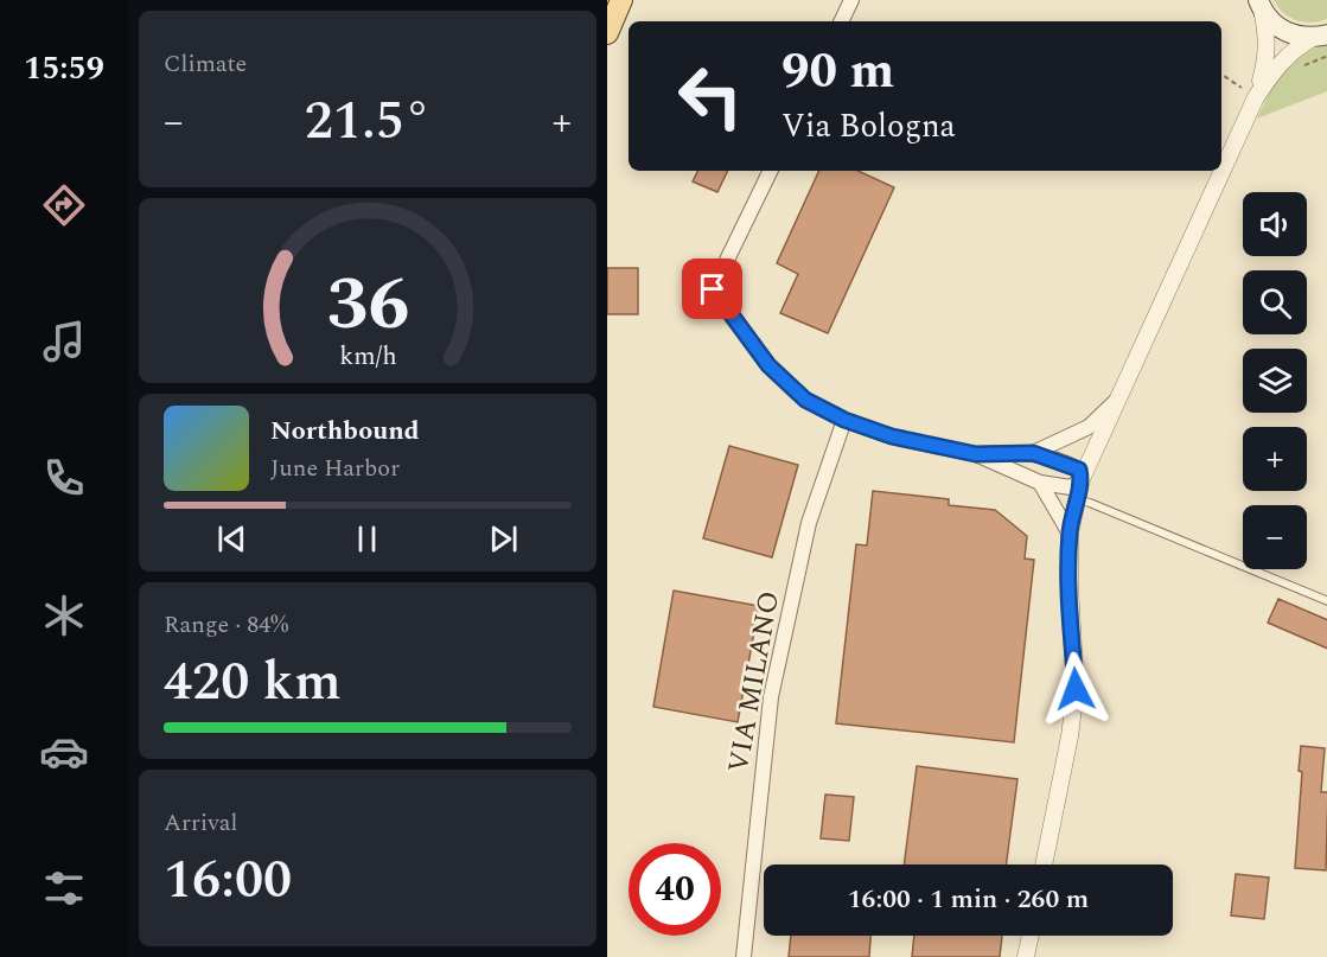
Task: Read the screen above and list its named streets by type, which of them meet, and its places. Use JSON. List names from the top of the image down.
{
  "streets": {
    "street": ["VIA MILANO"]
  },
  "page": {
    "tabs": "15:59",
    "tile": [
      "Climate",
      ["Range · 84%", "420 km"],
      ["Arrival", "16:00"]
    ],
    "turn": ["90 m", "Via Bologna"],
    "heat": ["−", "21.5°", "+"],
    "map_buttons": ["+", "−"],
    "song": ["Northbound", "June Harbor"],
    "limit": "40",
    "trip": "16:00 · 1 min · 260 m",
    "gauge": ["36", "km/h"]
  }
}
